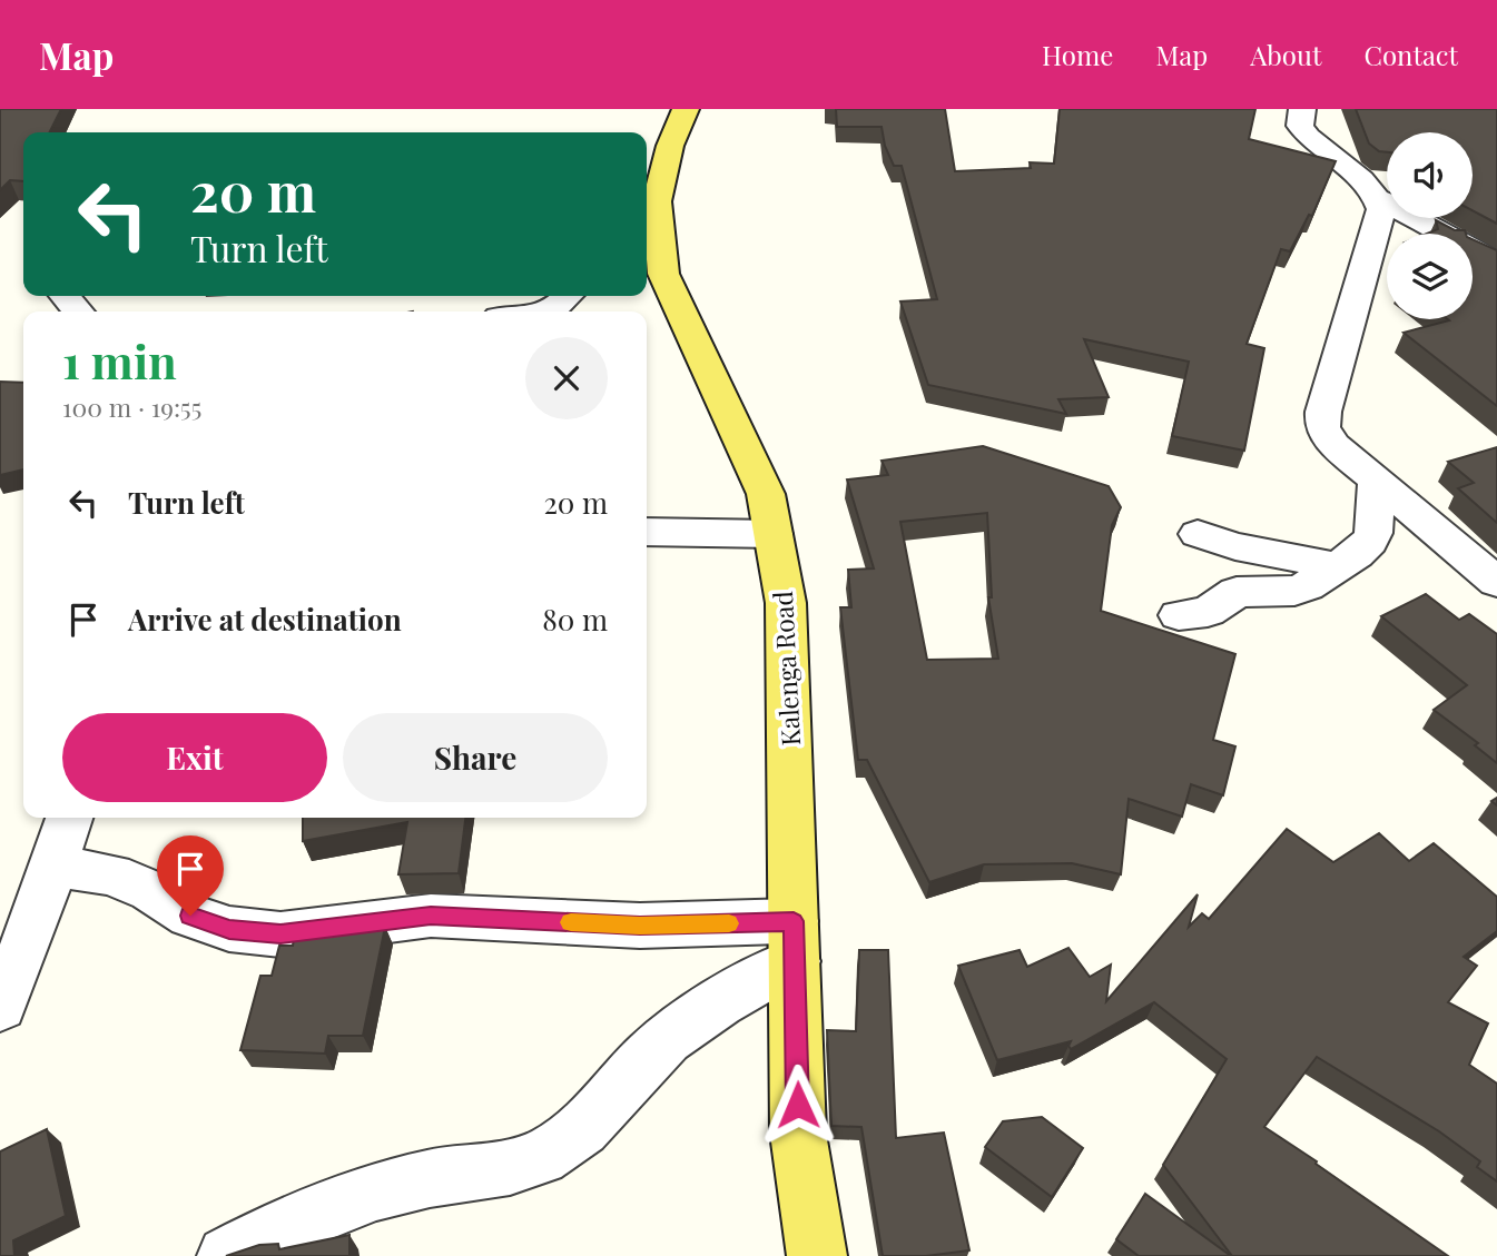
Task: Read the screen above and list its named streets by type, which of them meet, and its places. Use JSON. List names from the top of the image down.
{
  "streets": {
    "main road": ["Kalenga Road"]
  },
  "page": {
    "header": "Map",
    "nav": [
      "Home",
      "Map",
      "About",
      "Contact"
    ],
    "turn": ["20 m", "Turn left"],
    "heading": ["1 min", "100 m · 19:55"],
    "list": [
      {
        "name": "Turn left",
        "value": "20 m"
      },
      {
        "name": "Arrive at destination",
        "value": "80 m"
      }
    ],
    "buttons": ["Exit", "Share"]
  }
}
